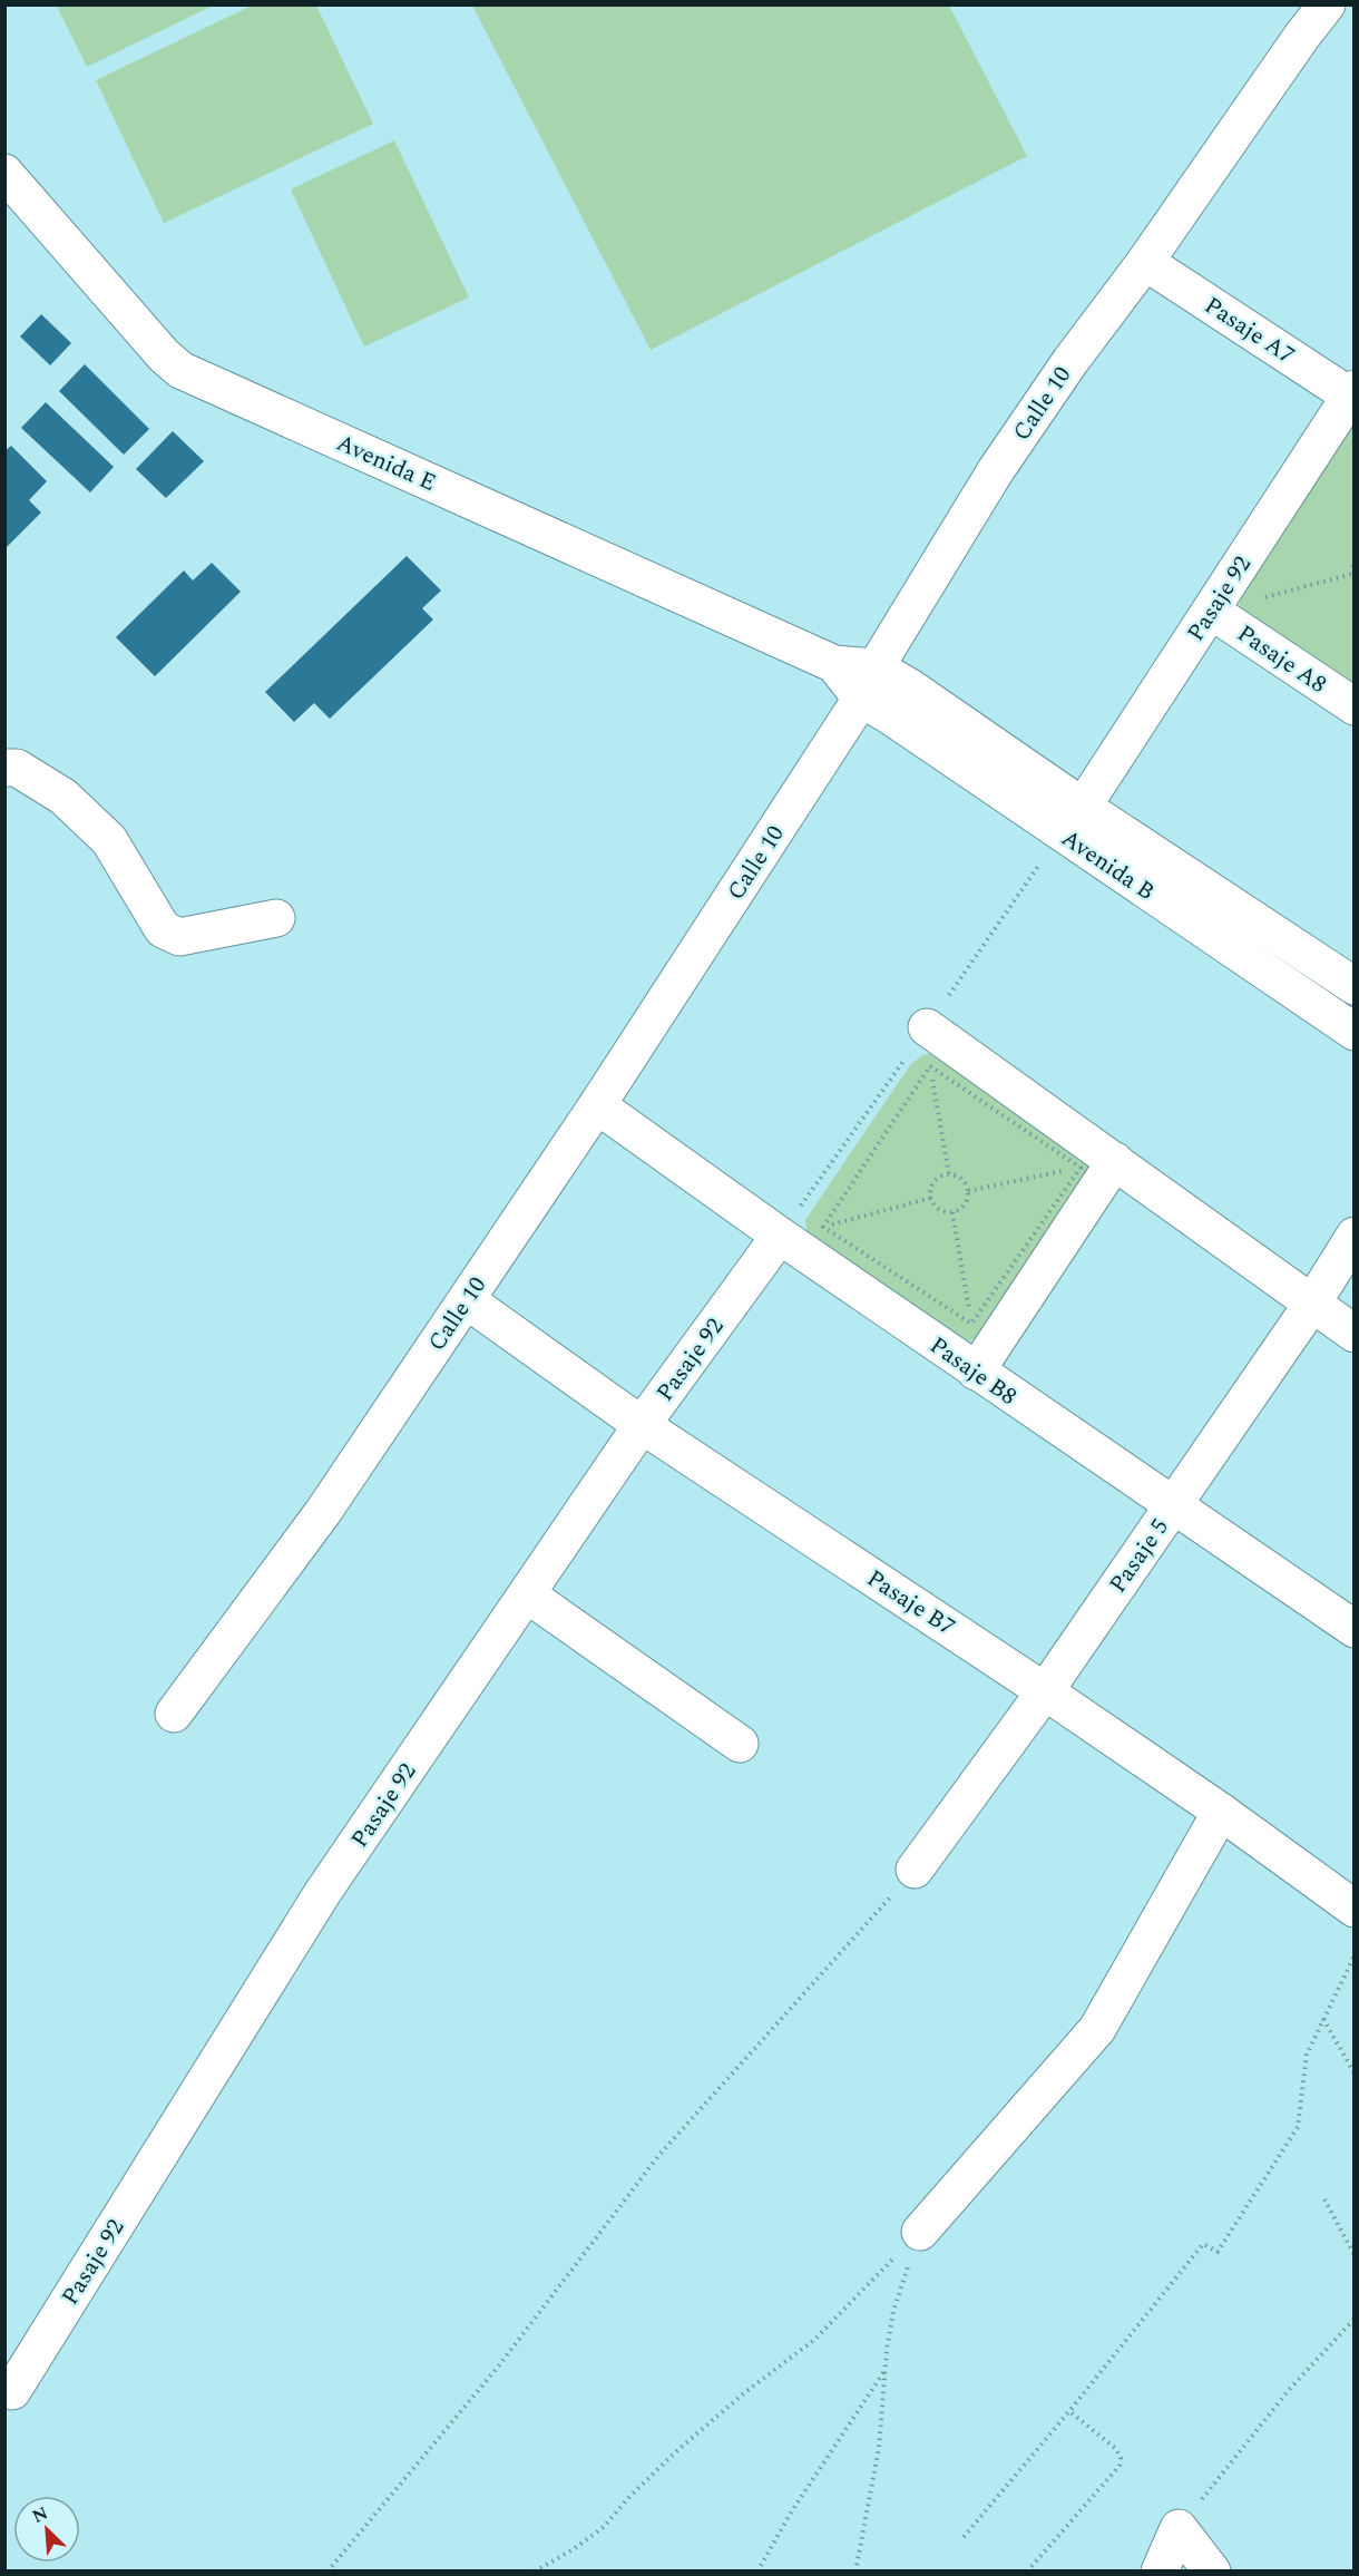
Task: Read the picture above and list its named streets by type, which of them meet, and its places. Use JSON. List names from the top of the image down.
{
  "streets": {
    "street": [
      "Pasaje A7",
      "Calle 10",
      "Avenida E",
      "Pasaje 92",
      "Pasaje A8",
      "Avenida B",
      "Pasaje B8",
      "Pasaje 5",
      "Pasaje B7"
    ]
  },
  "crossings": [
    ["Pasaje A7", "Calle 10"],
    ["Pasaje A7", "Pasaje 92"],
    ["Calle 10", "Avenida E"],
    ["Calle 10", "Avenida B"],
    ["Calle 10", "Pasaje B8"],
    ["Calle 10", "Pasaje B7"],
    ["Avenida E", "Avenida B"],
    ["Pasaje 92", "Pasaje A8"],
    ["Pasaje 92", "Avenida B"],
    ["Pasaje 92", "Pasaje B8"],
    ["Pasaje 92", "Pasaje B7"],
    ["Pasaje B8", "Pasaje 5"],
    ["Pasaje 5", "Pasaje B7"]
  ],
  "north": "top left"
}
